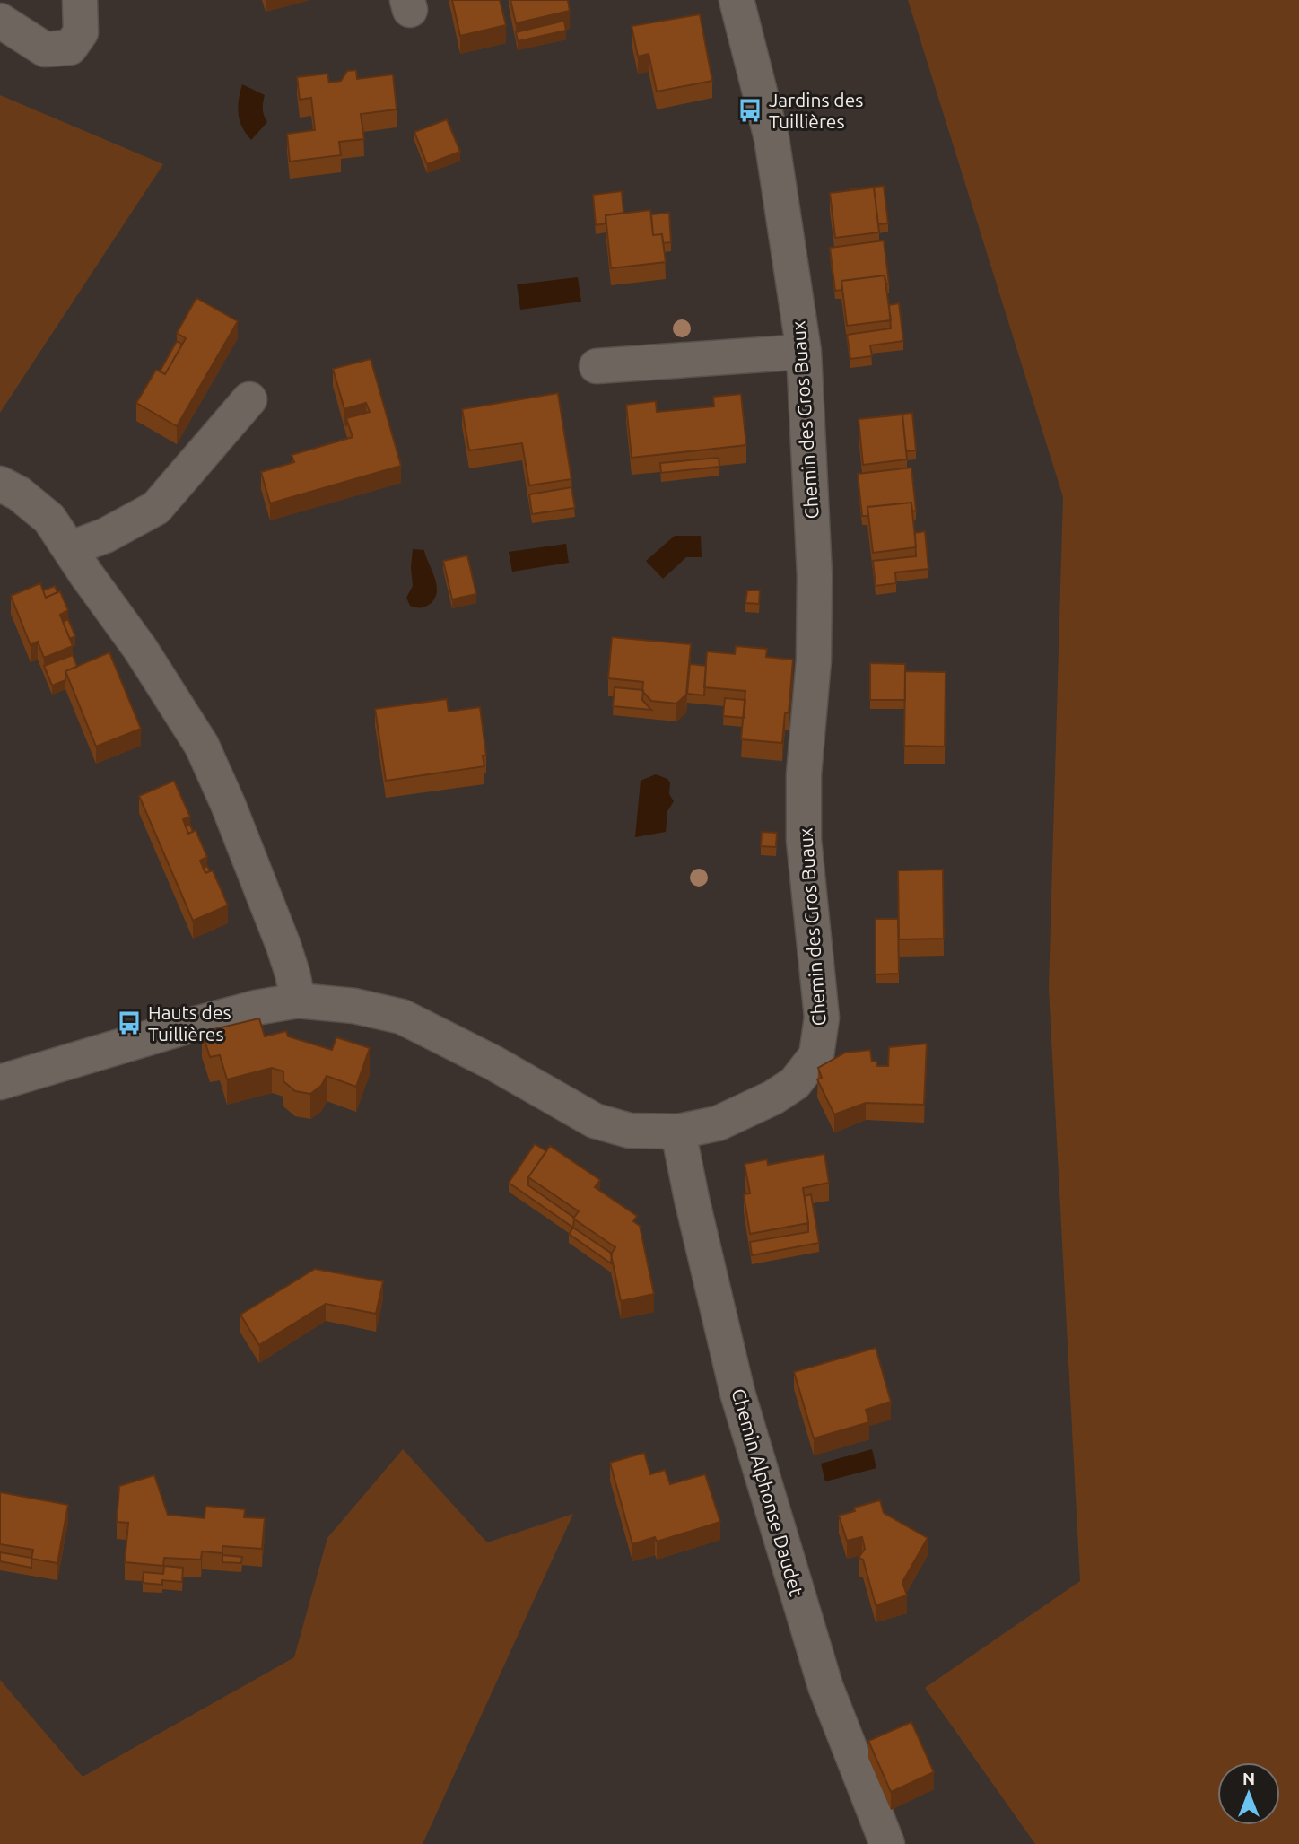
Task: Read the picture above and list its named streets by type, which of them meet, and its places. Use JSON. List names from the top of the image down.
{
  "streets": {
    "street": ["Chemin des Gros Buaux", "Chemin Alphonse Daudet"]
  },
  "crossings": [
    ["Chemin des Gros Buaux", "Chemin Alphonse Daudet"]
  ],
  "places": {
    "bus stop": ["Jardins des Tuillières", "Hauts des Tuillières"]
  },
  "north": "top"
}
